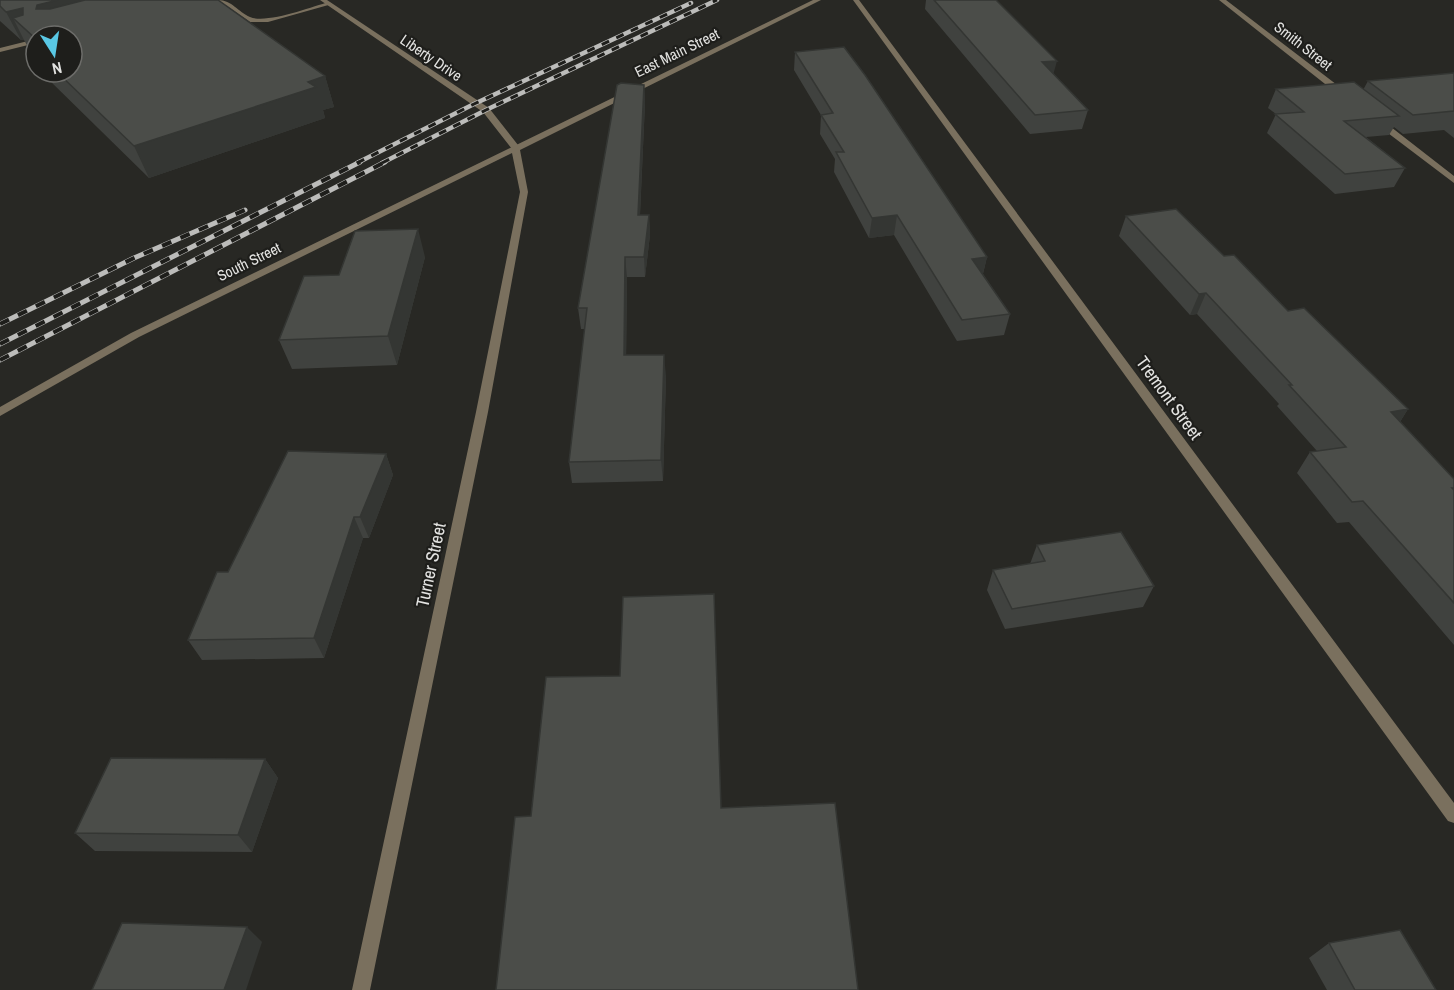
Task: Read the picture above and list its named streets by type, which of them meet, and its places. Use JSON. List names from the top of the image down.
{
  "streets": {
    "street": [
      "Smith Street",
      "East Main Street",
      "Liberty Drive",
      "South Street",
      "Tremont Street",
      "Turner Street"
    ]
  },
  "crossings": [
    ["East Main Street", "Liberty Drive"],
    ["East Main Street", "South Street"],
    ["East Main Street", "Turner Street"],
    ["Liberty Drive", "South Street"],
    ["Liberty Drive", "Turner Street"],
    ["South Street", "Turner Street"]
  ],
  "north": "bottom"
}
